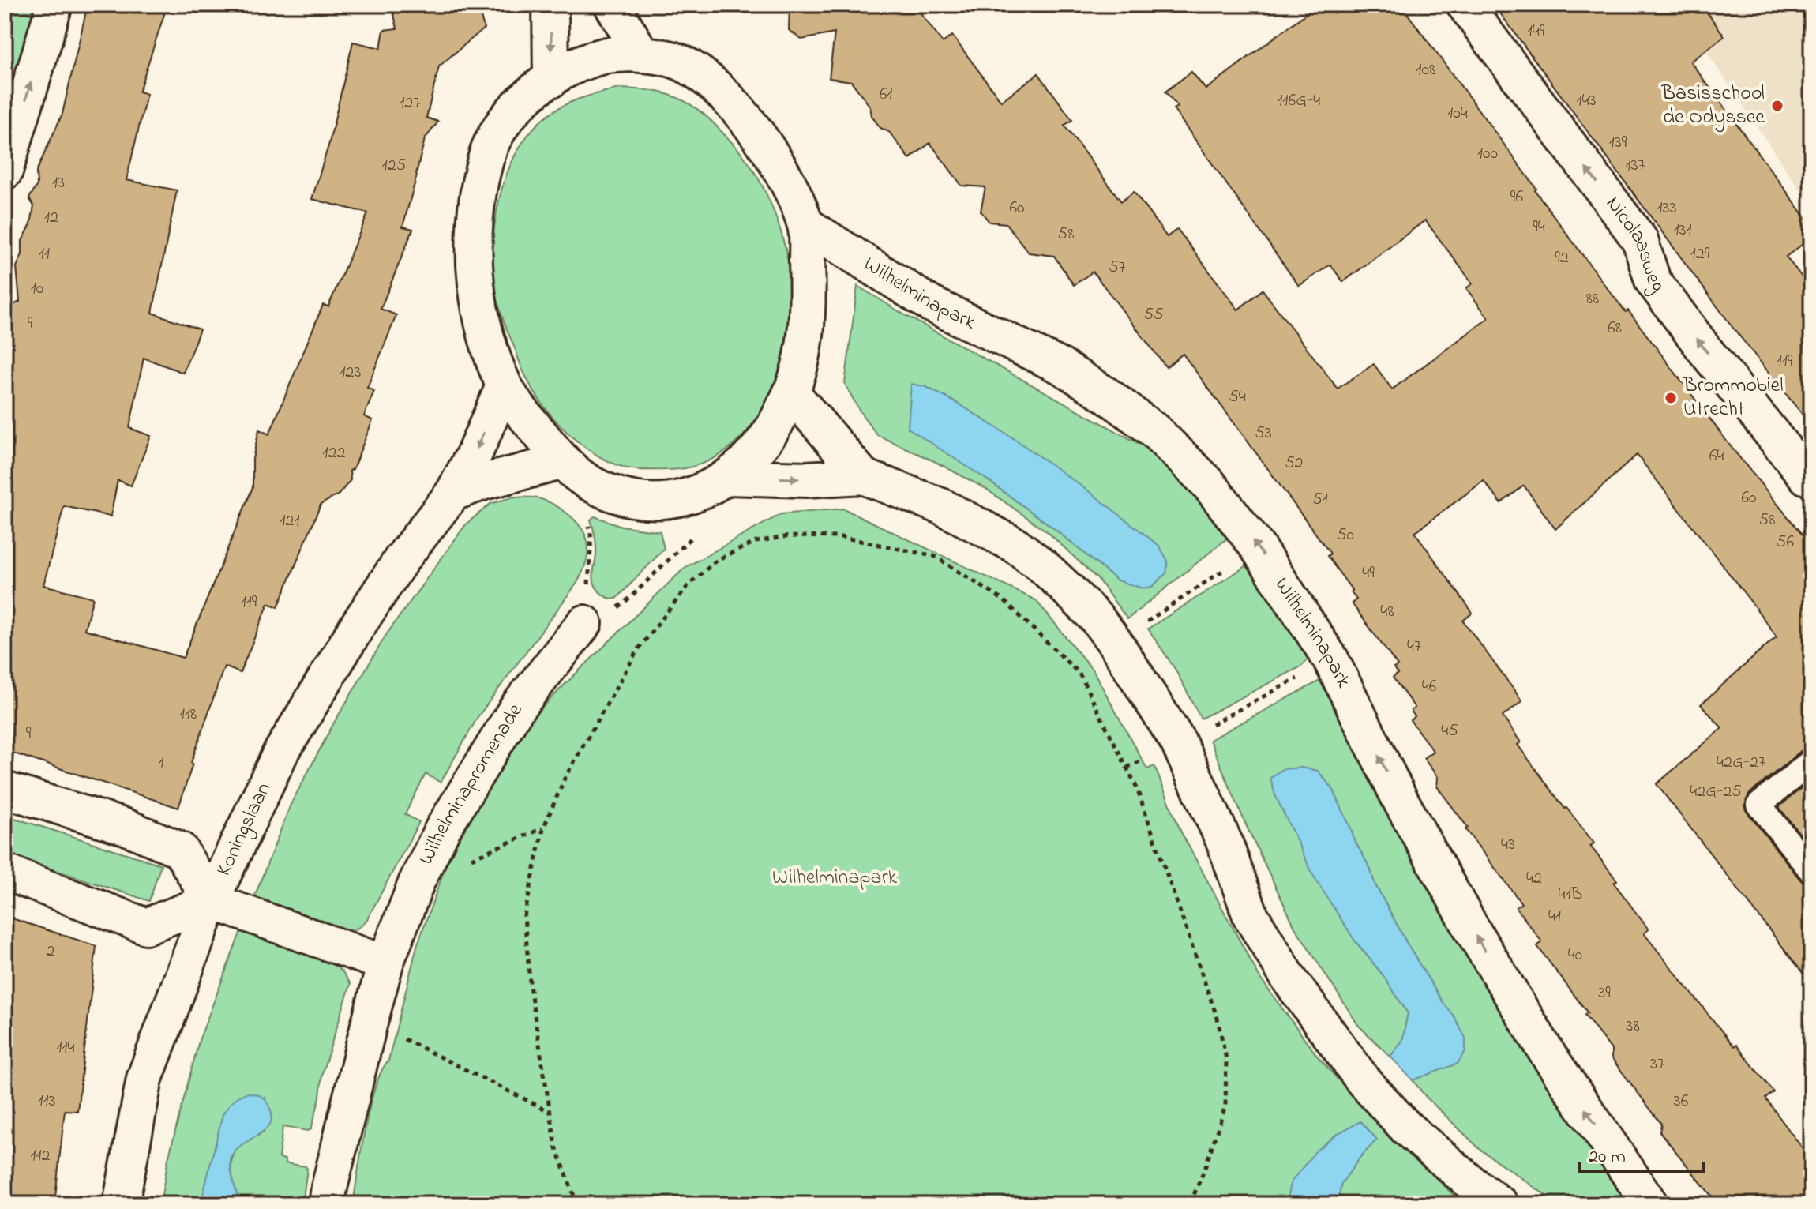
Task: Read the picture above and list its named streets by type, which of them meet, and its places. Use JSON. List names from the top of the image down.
{
  "streets": {
    "street": [
      "Nicolaasweg",
      "Wilhelminapark",
      "Wilhelminapromenade",
      "Koningslaan"
    ]
  },
  "one_way": ["Nicolaasweg"],
  "parks": ["Wilhelminapark"],
  "places": ["Basisschool de Odyssee", "Brommobiel Utrecht"],
  "house_numbers": [
    "149",
    "108",
    "61",
    "116G-4",
    "143",
    "127",
    "104",
    "139",
    "100",
    "125",
    "137",
    "13",
    "96",
    "60",
    "133",
    "12",
    "94",
    "131",
    "58",
    "11",
    "129",
    "92",
    "57",
    "10",
    "88",
    "55",
    "9",
    "68",
    "119",
    "123",
    "54",
    "53",
    "122",
    "64",
    "52",
    "60",
    "51",
    "58",
    "121",
    "50",
    "56",
    "49",
    "119",
    "48",
    "47",
    "46",
    "118",
    "45",
    "9",
    "1",
    "42G-27",
    "42G-25",
    "43",
    "42",
    "41B",
    "41",
    "2",
    "40",
    "39",
    "38",
    "114",
    "37",
    "113",
    "36",
    "112"
  ],
  "scale_bar": "20 m"
}
